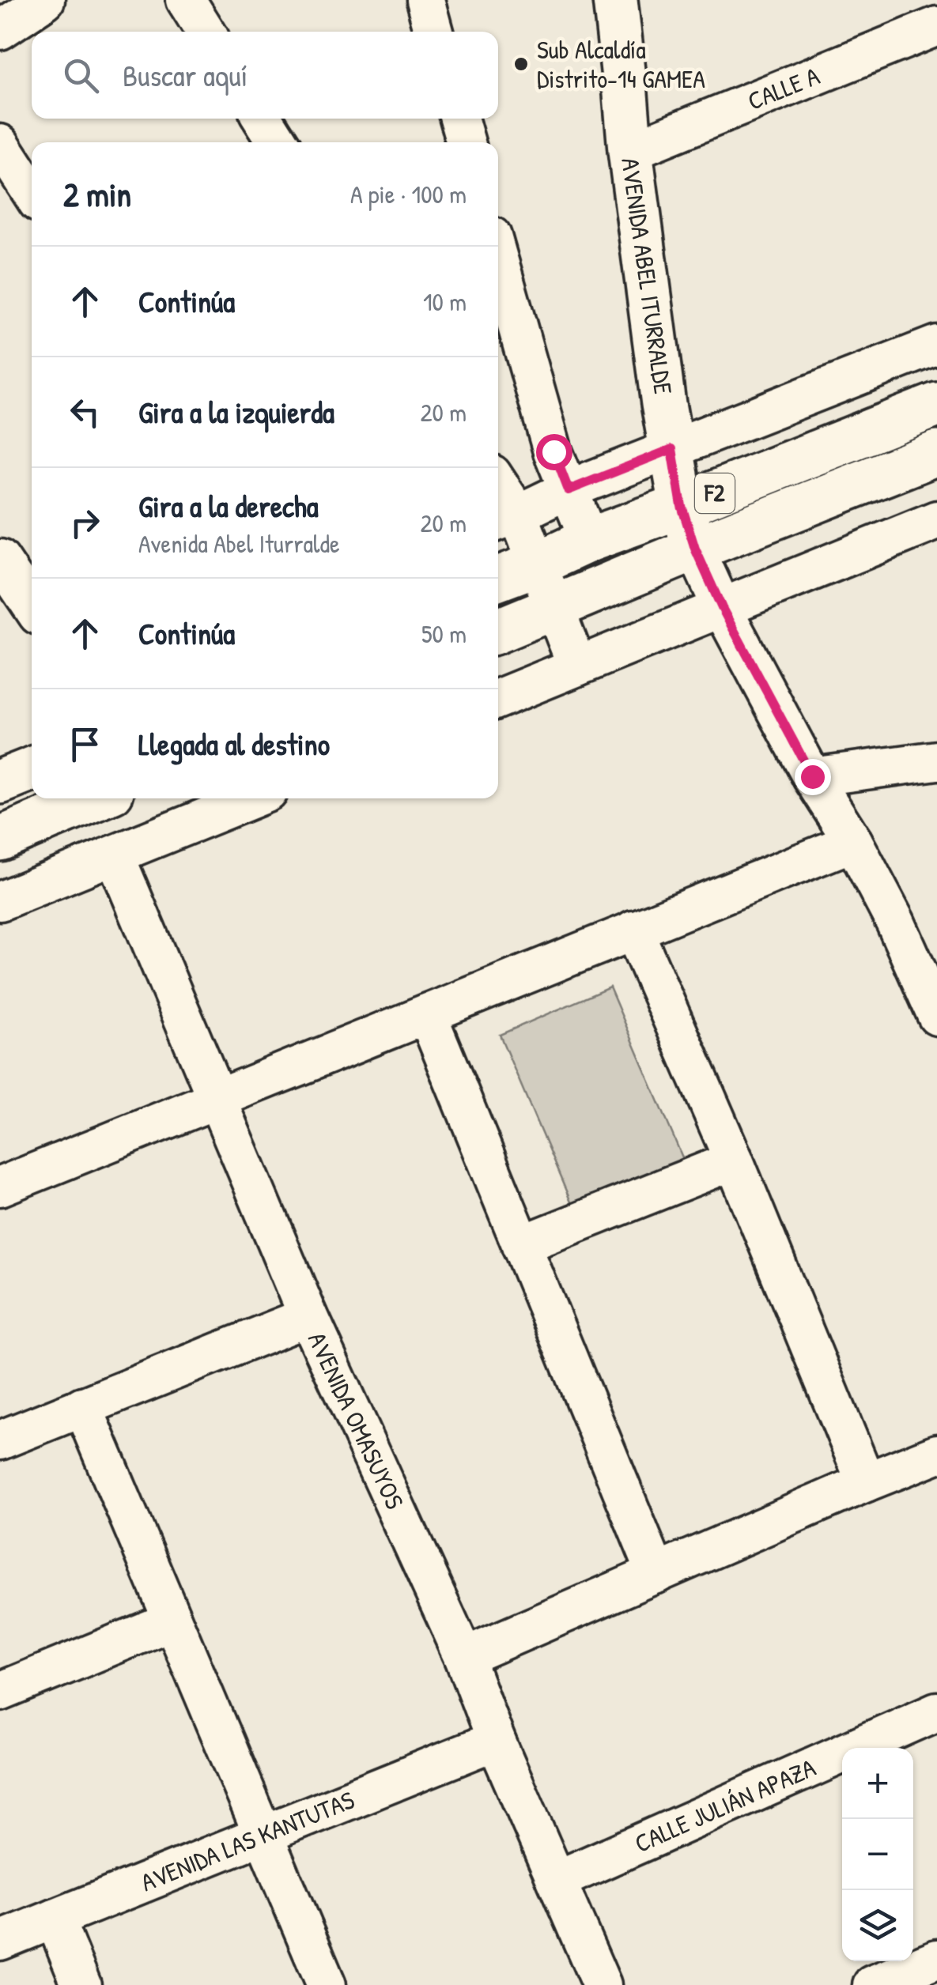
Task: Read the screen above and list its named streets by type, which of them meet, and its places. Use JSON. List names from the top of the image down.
{
  "streets": {
    "main road": ["AVENIDA ABEL ITURRALDE", "F2"],
    "street": [
      "CALLE A",
      "AVENIDA OMASUYOS",
      "CALLE JULIÁN APAZA",
      "AVENIDA LAS KANTUTAS"
    ]
  },
  "crossings": [
    ["CALLE A", "AVENIDA ABEL ITURRALDE"],
    ["AVENIDA ABEL ITURRALDE", "F2"],
    ["AVENIDA OMASUYOS", "CALLE JULIÁN APAZA"],
    ["AVENIDA OMASUYOS", "AVENIDA LAS KANTUTAS"]
  ],
  "places": ["Sub Alcaldía Distrito-14 GAMEA"],
  "page": {
    "search": "Buscar aquí",
    "heading": ["2 min", "A pie · 100 m"],
    "list": [
      ["Continúa", "10 m"],
      ["Gira a la izquierda", "20 m"],
      ["Gira a la derecha", "Avenida Abel Iturralde", "20 m"],
      ["Continúa", "50 m"],
      "Llegada al destino"
    ],
    "map_buttons": ["+", "−"]
  }
}
